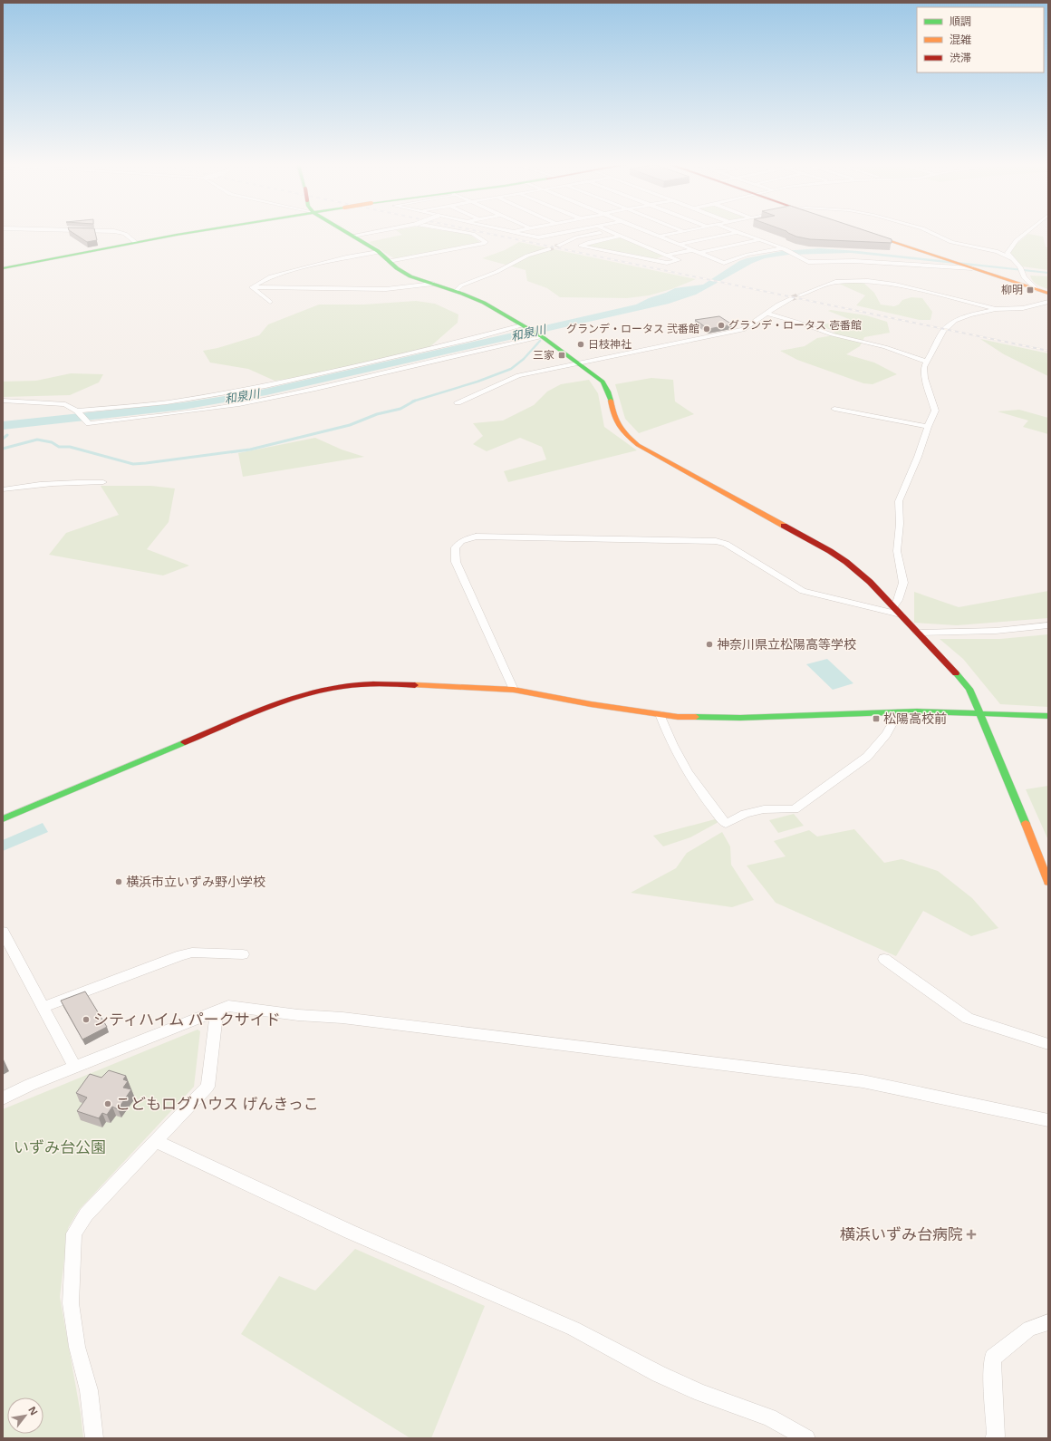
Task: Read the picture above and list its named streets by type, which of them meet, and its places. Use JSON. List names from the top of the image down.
{
  "water": ["和泉川"],
  "parks": ["いずみ台公園"],
  "places": {
    "transit": ["柳明", "三家", "松陽高校前"],
    "other": [
      "グランデ・ロータス 壱番館",
      "グランデ・ロータス 弐番館",
      "日枝神社",
      "神奈川県立松陽高等学校",
      "横浜市立いずみ野小学校",
      "シティハイム パークサイド",
      "こどもログハウス げんきっこ"
    ],
    "health": ["横浜いずみ台病院"]
  },
  "legend": ["順調", "混雑", "渋滞"],
  "north": "top right"
}
